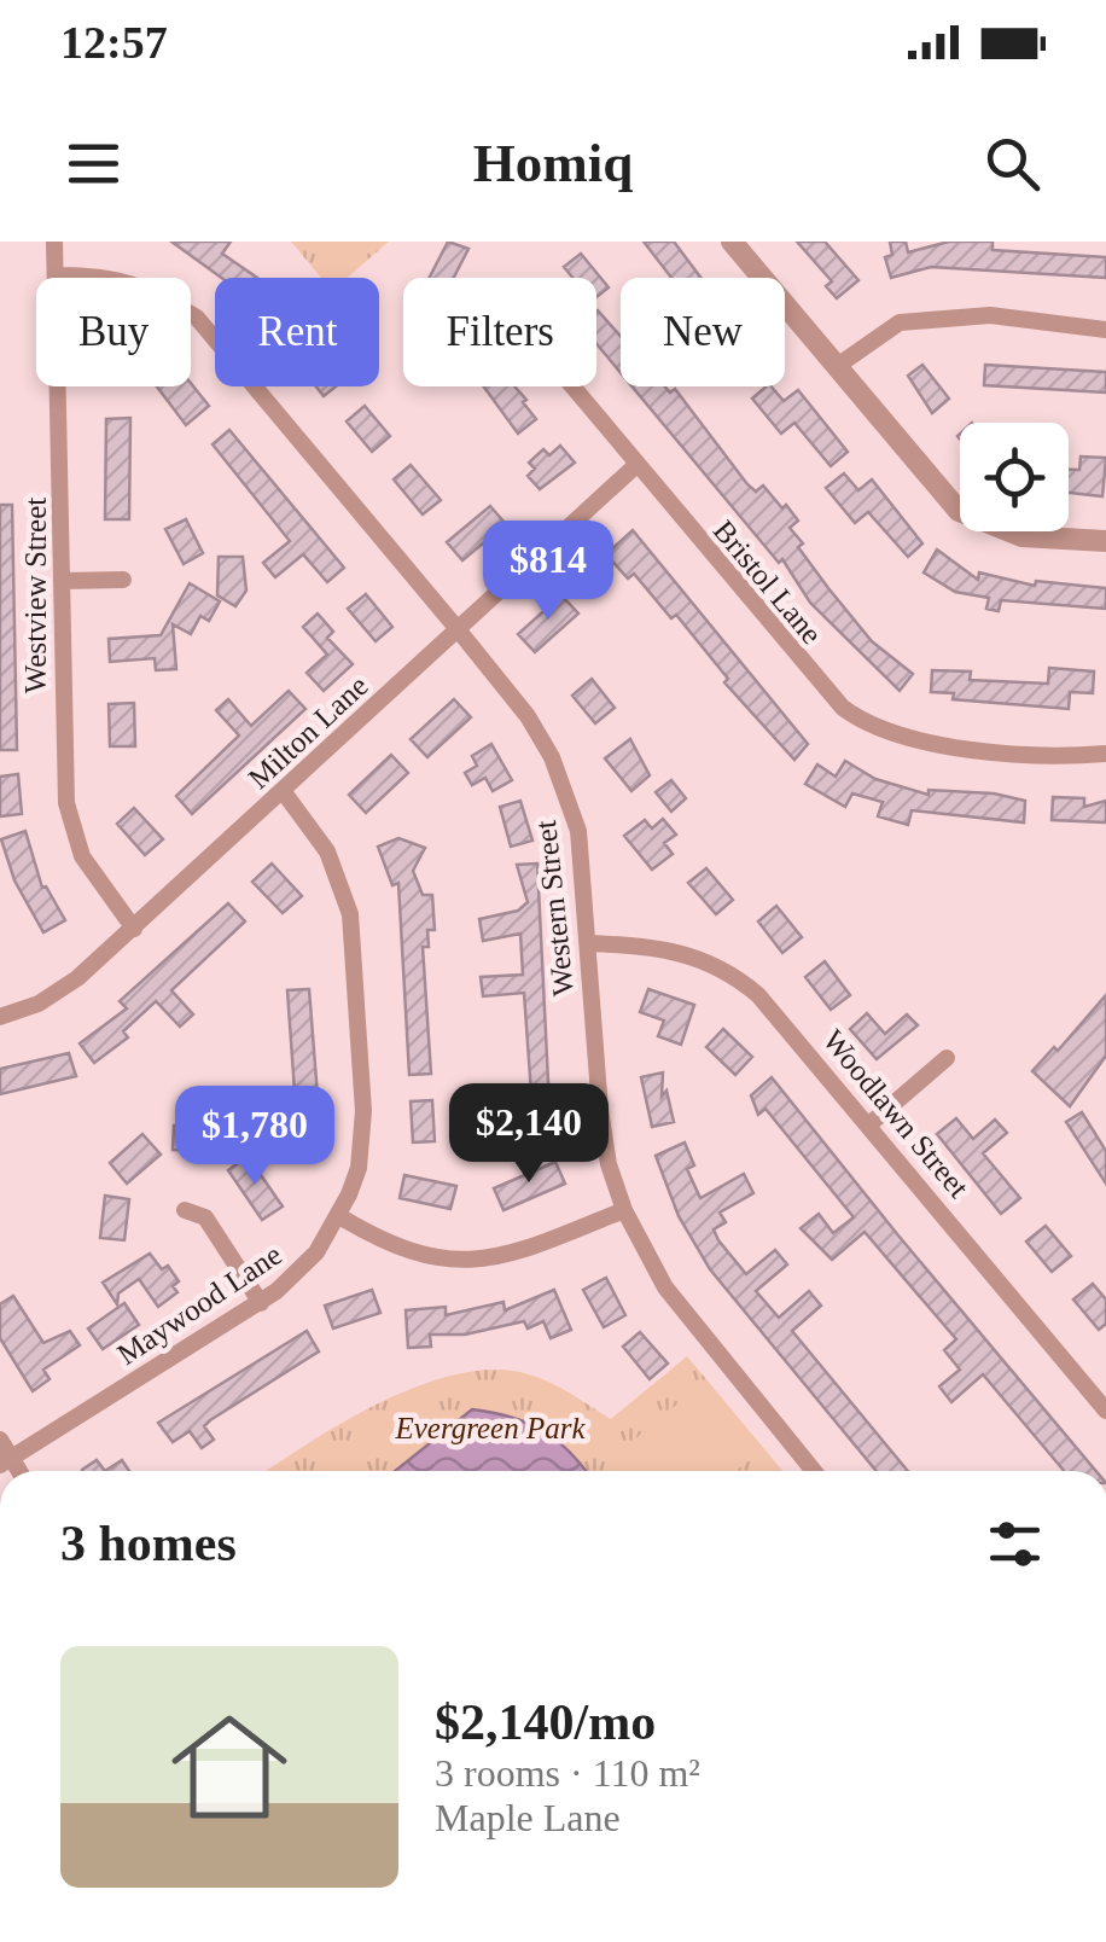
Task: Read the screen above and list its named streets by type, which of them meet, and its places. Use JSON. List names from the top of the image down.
{
  "streets": {
    "street": [
      "Bristol Lane",
      "Westview Street",
      "Milton Lane",
      "Western Street",
      "Woodlawn Street",
      "Maywood Lane"
    ]
  },
  "crossings": [
    ["Bristol Lane", "Milton Lane"],
    ["Westview Street", "Milton Lane"],
    ["Westview Street", "Western Street"],
    ["Milton Lane", "Western Street"],
    ["Milton Lane", "Maywood Lane"],
    ["Western Street", "Woodlawn Street"]
  ],
  "parks": ["Evergreen Park"],
  "page": {
    "status": "12:57",
    "header": "Homiq",
    "chip": [
      "Buy",
      "Rent",
      "Filters",
      "New"
    ],
    "price": ["$814", "$2,140", "$1,780"],
    "heading": "3 homes",
    "list": [
      {
        "name": "$2,140/mo",
        "note": "3 rooms · 110 m² · Maple Lane"
      }
    ]
  }
}
